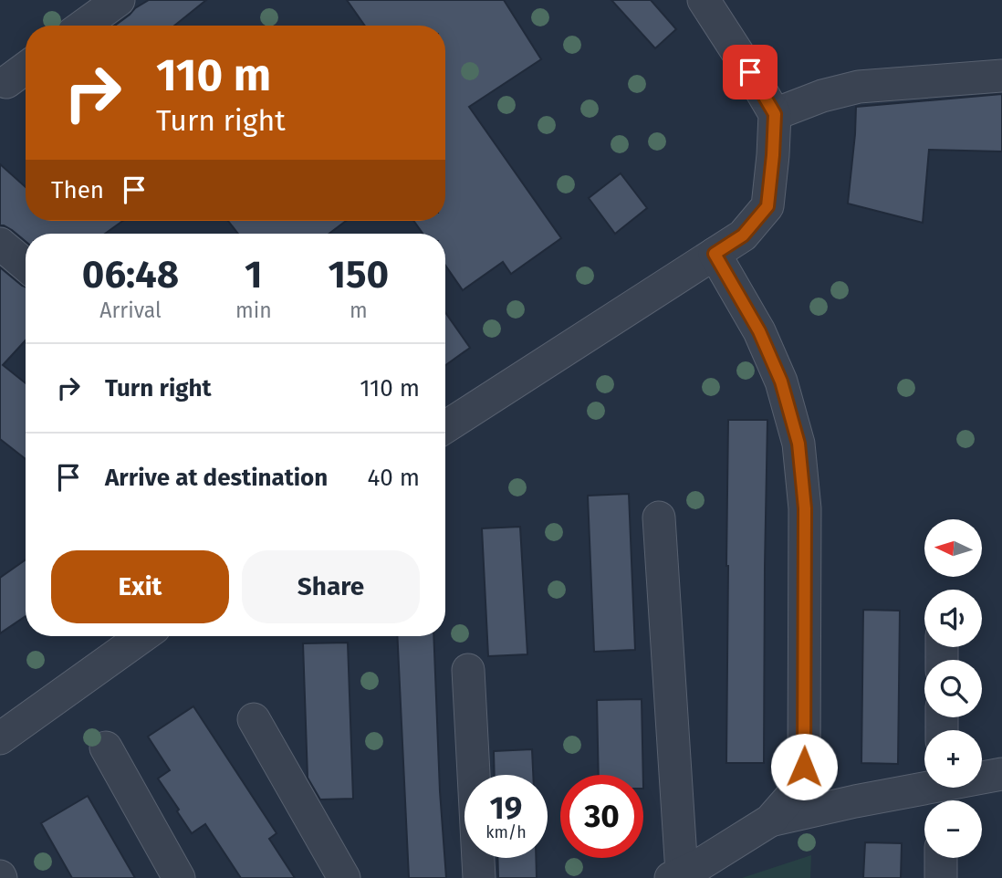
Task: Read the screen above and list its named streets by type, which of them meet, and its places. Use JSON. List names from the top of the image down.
{
  "north": "left",
  "page": {
    "turn": ["110 m", "Turn right"],
    "then": "Then",
    "eta": [
      "06:48",
      "Arrival",
      "1",
      "min",
      "150",
      "m"
    ],
    "list": [
      {
        "name": "Turn right",
        "value": "110 m"
      },
      {
        "name": "Arrive at destination",
        "value": "40 m"
      }
    ],
    "map_buttons": ["+", "−"],
    "buttons": ["Exit", "Share"],
    "speed": "19 km/h",
    "limit": "30"
  }
}
